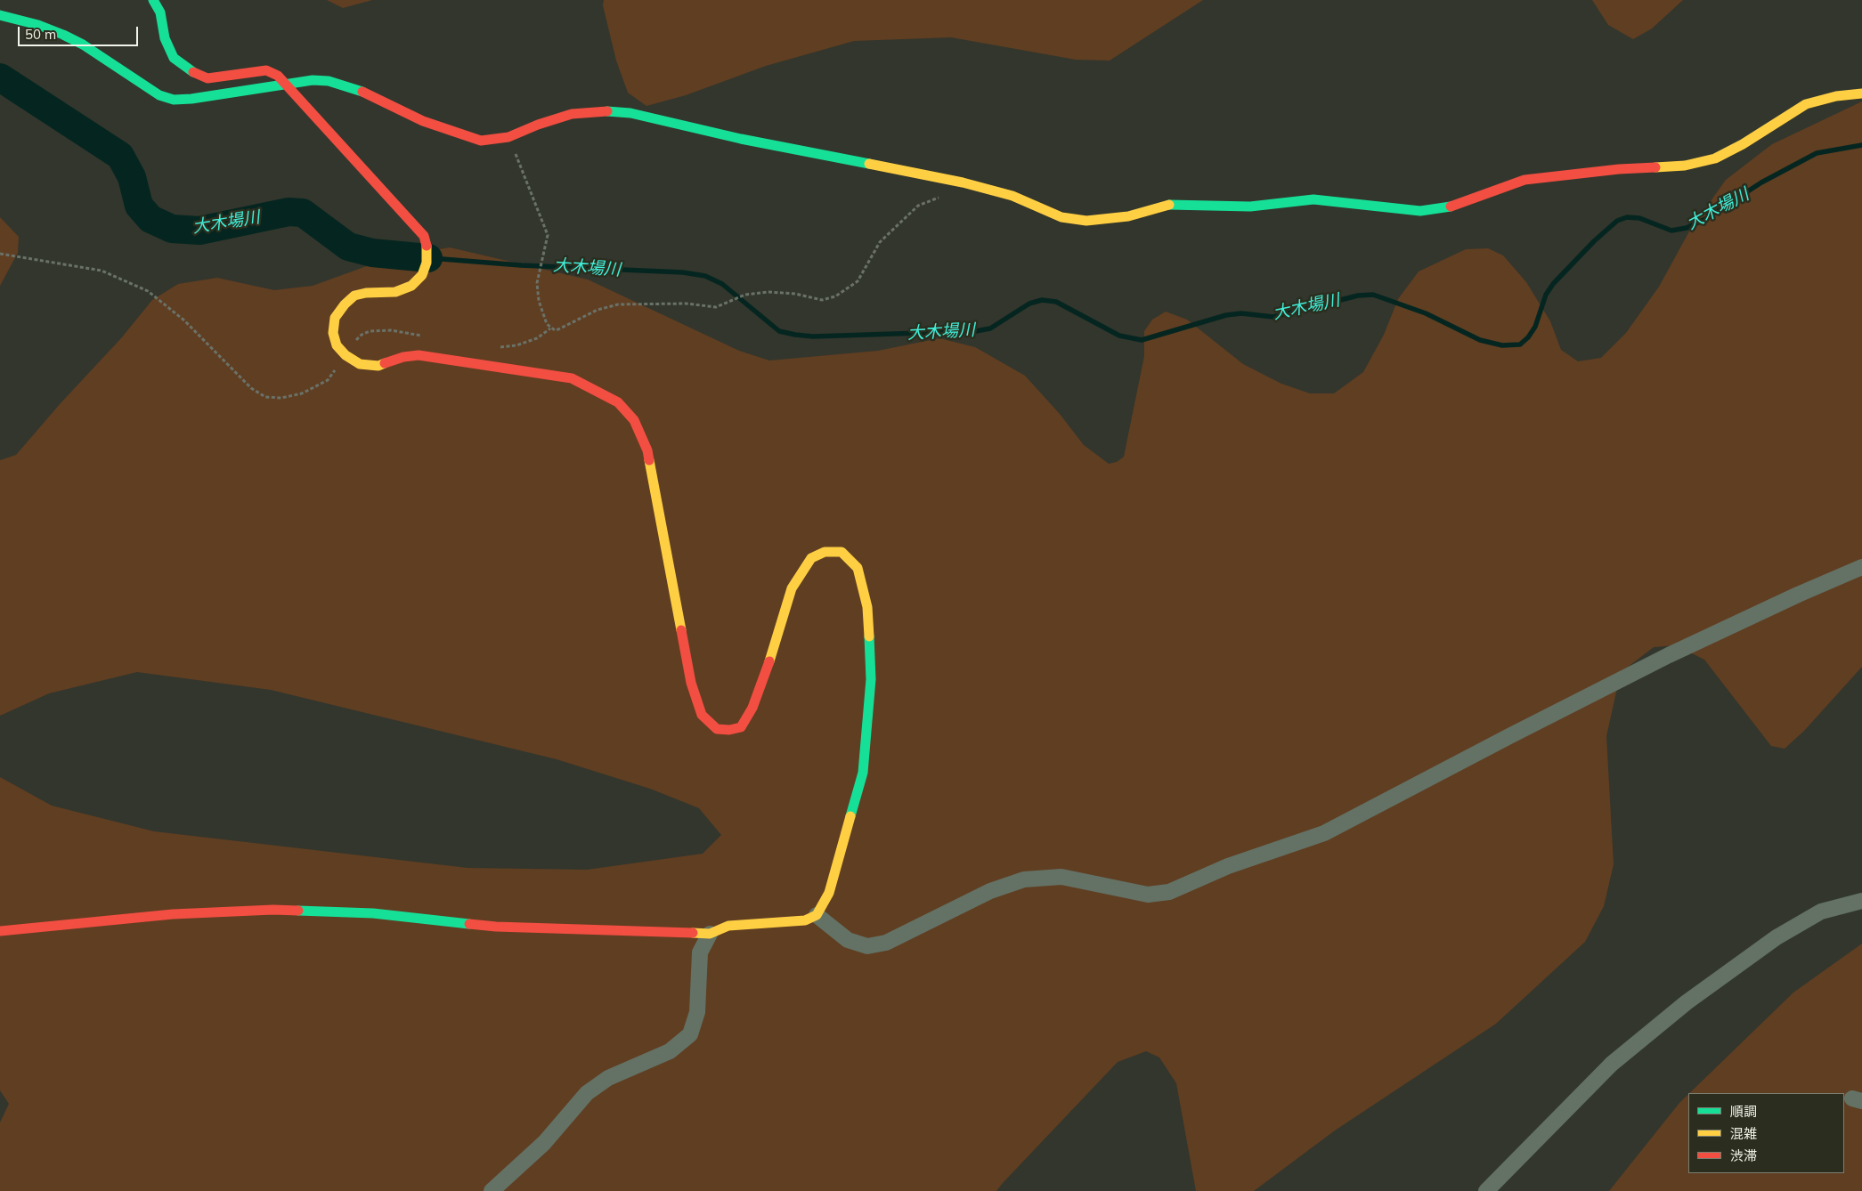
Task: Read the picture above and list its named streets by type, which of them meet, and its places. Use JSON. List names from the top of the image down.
{
  "water": ["大木場川"],
  "legend": ["順調", "混雑", "渋滞"],
  "scale_bar": "50 m"
}
